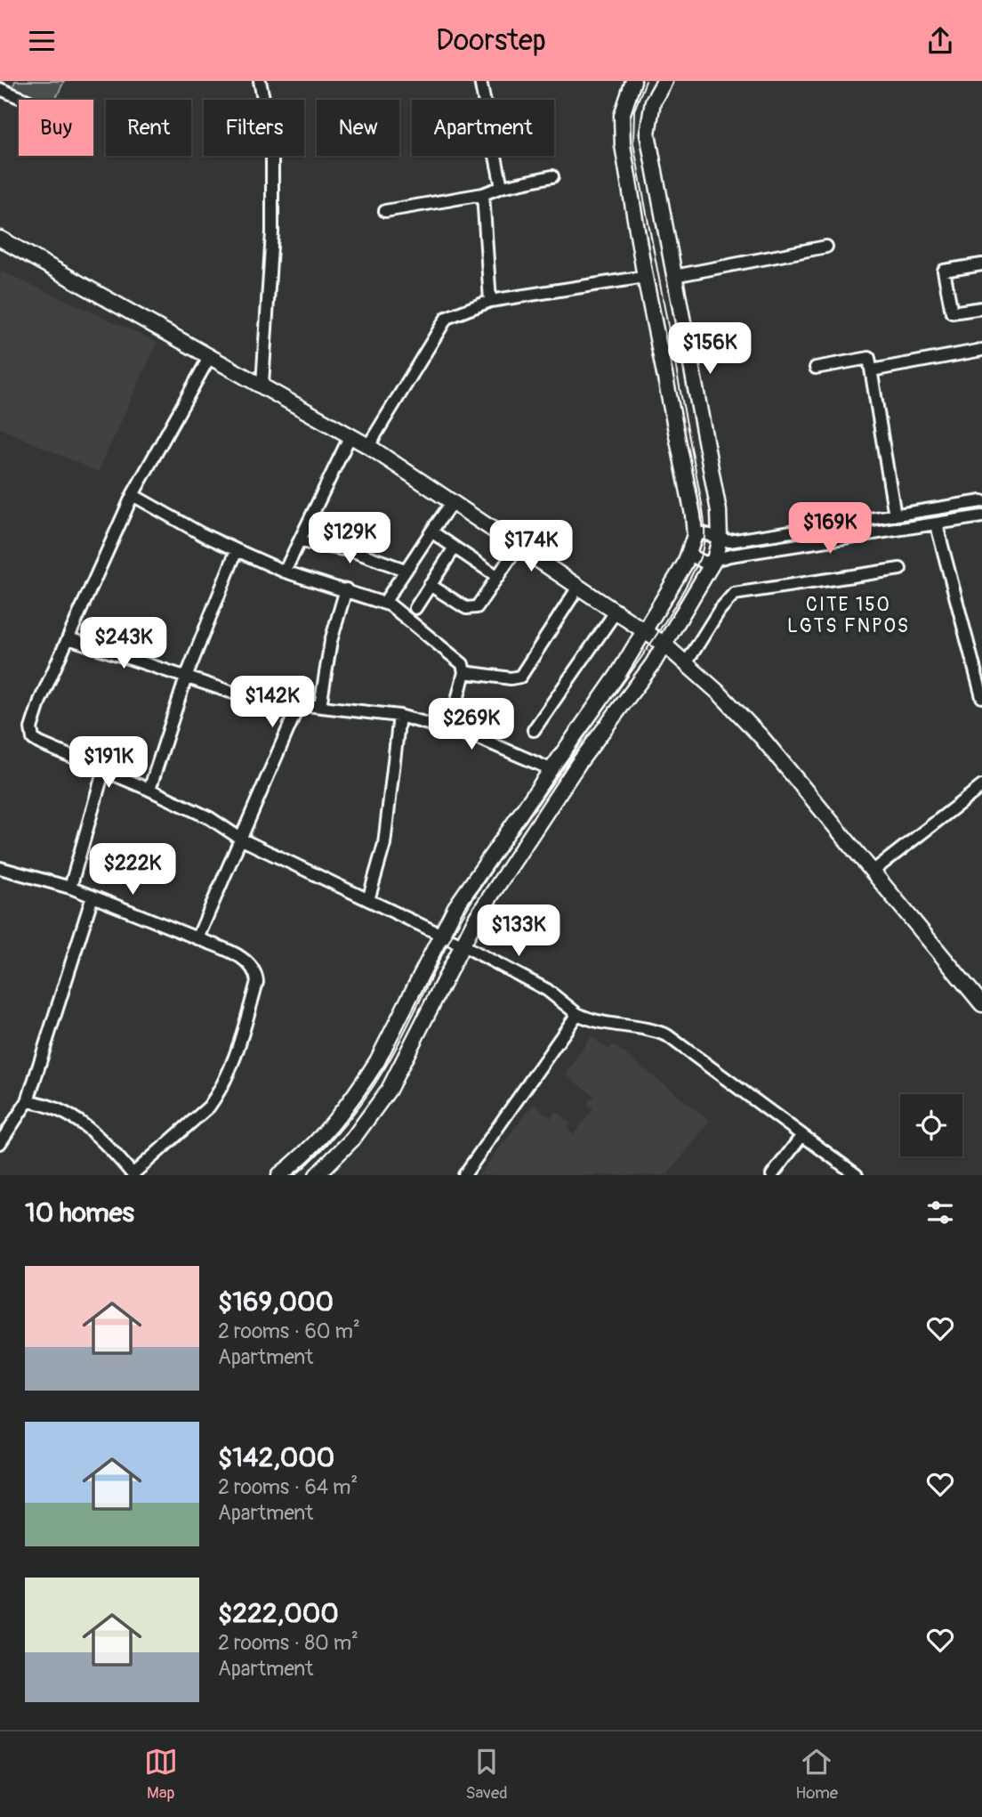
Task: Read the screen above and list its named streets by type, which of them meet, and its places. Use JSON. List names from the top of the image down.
{
  "districts": ["CITE 150 LGTS FNPOS"],
  "page": {
    "header": "Doorstep",
    "chip": [
      "Buy",
      "Rent",
      "Filters",
      "New",
      "Apartment"
    ],
    "price": [
      "$156K",
      "$169K",
      "$129K",
      "$174K",
      "$243K",
      "$142K",
      "$269K",
      "$191K",
      "$222K",
      "$133K"
    ],
    "heading": "10 homes",
    "list": [
      {
        "name": "$169,000",
        "note": "2 rooms · 60 m² · Apartment"
      },
      {
        "name": "$142,000",
        "note": "2 rooms · 64 m² · Apartment"
      },
      {
        "name": "$222,000",
        "note": "2 rooms · 80 m² · Apartment"
      }
    ],
    "tabs": ["Map", "Saved", "Home"]
  }
}
